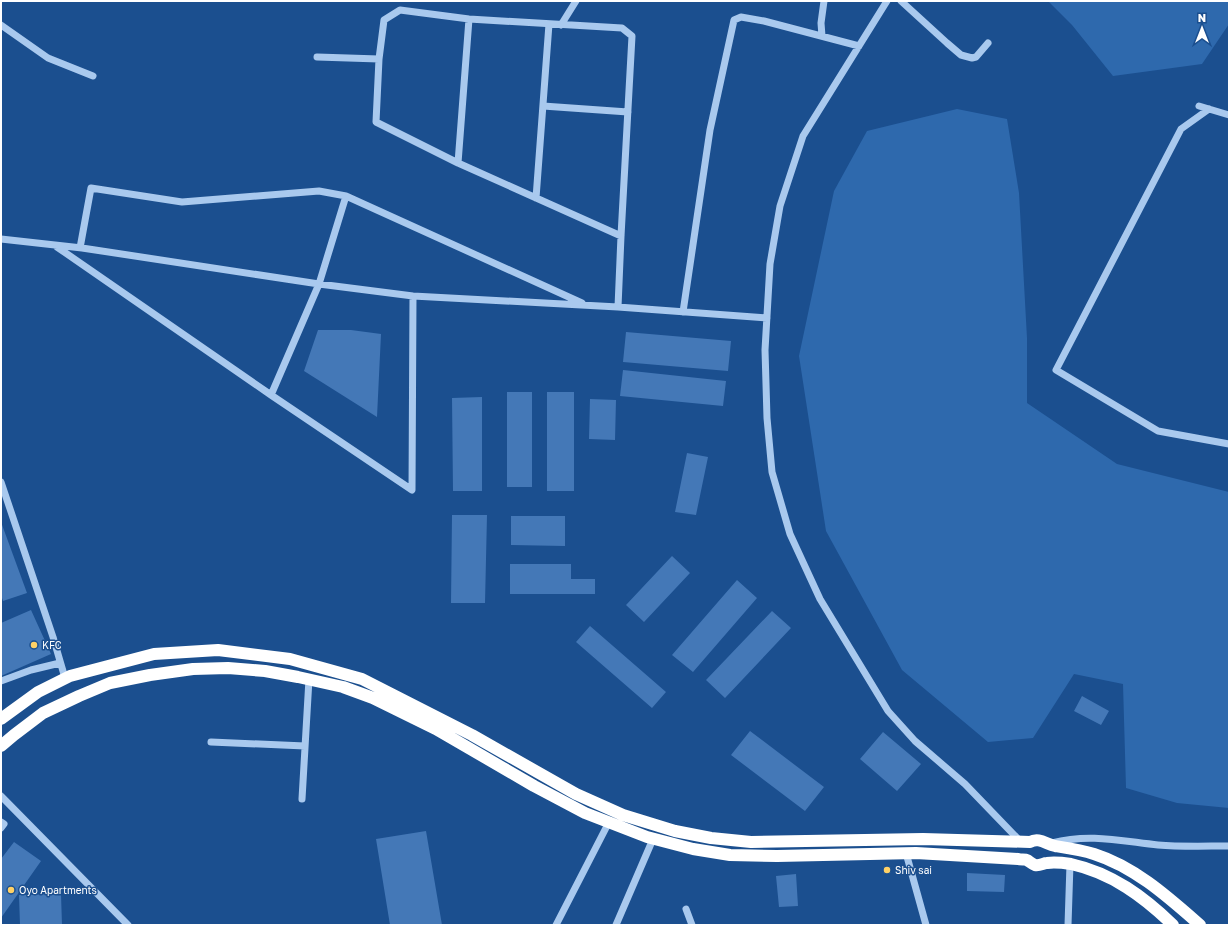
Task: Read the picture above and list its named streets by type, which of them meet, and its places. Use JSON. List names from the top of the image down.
{
  "places": ["KFC", "Shiv sai", "Oyo Apartments"],
  "north": "top"
}
